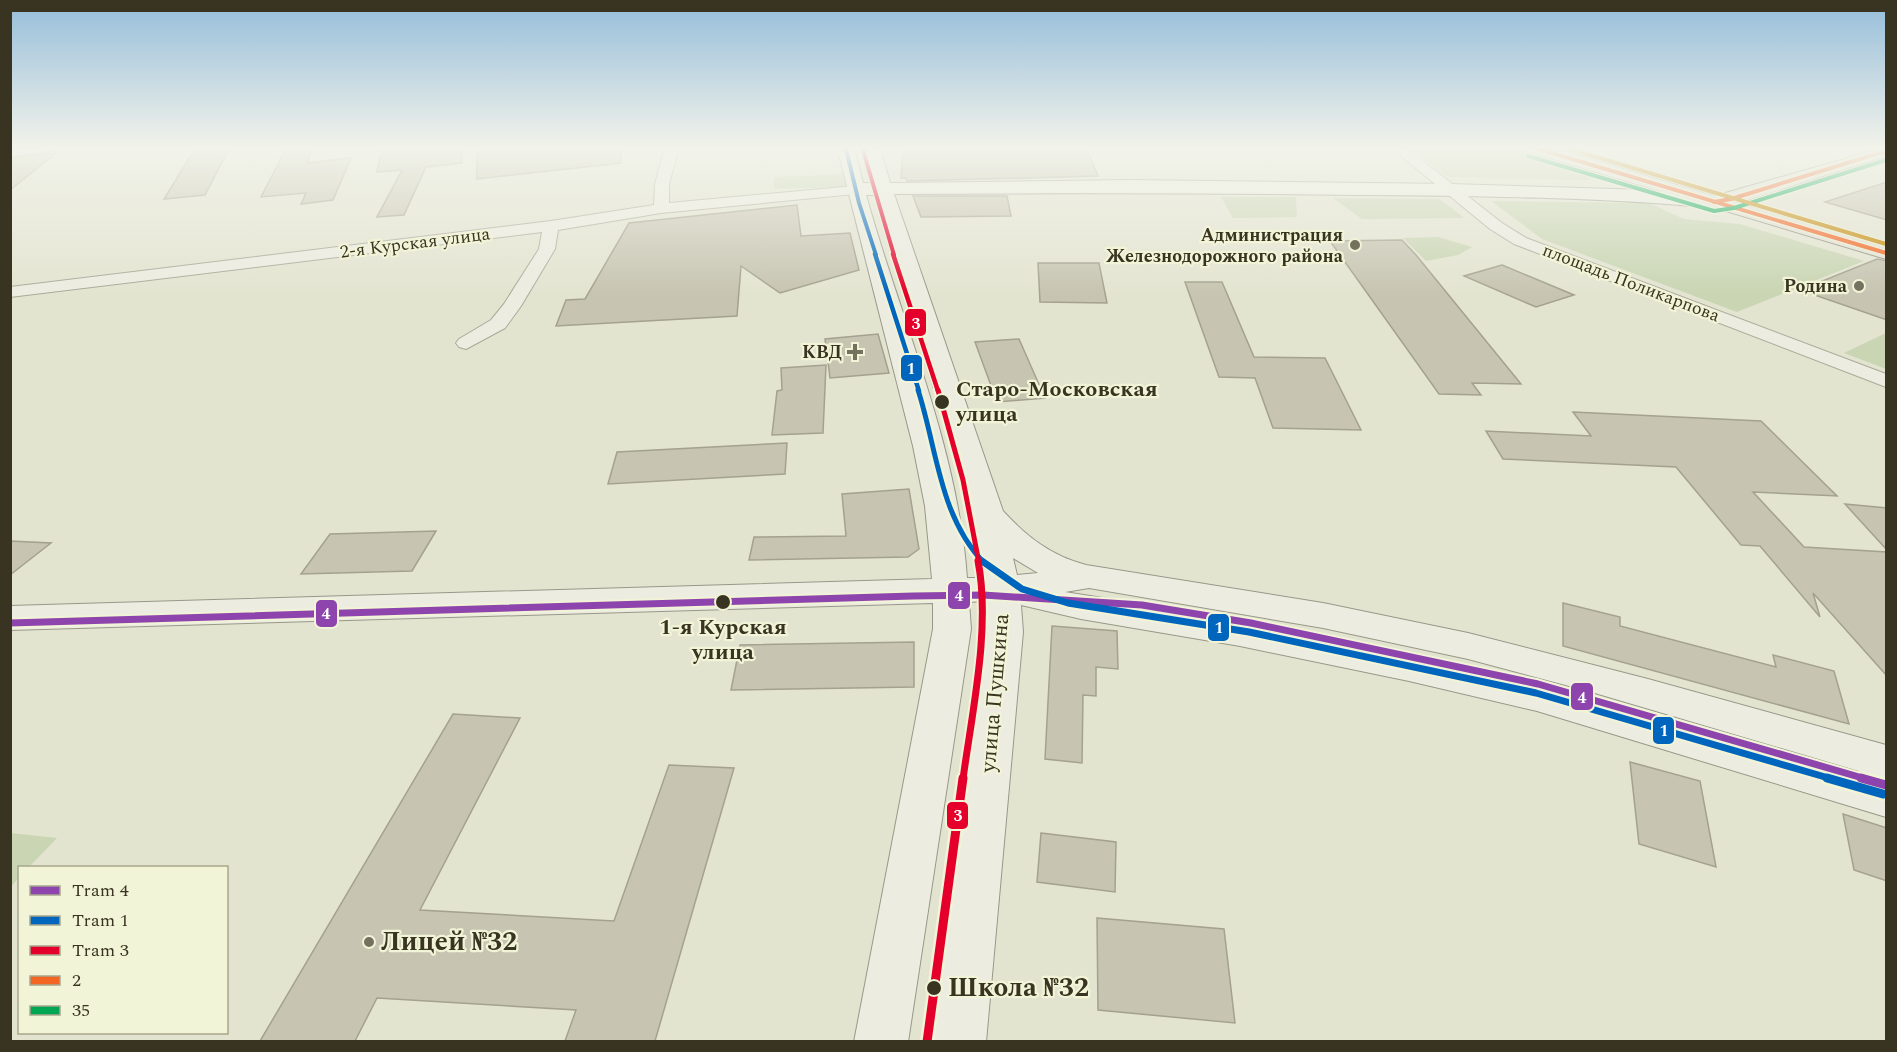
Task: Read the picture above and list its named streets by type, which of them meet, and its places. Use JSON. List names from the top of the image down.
{
  "streets": {
    "main road": ["улица Пушкина"],
    "street": ["2-я Курская улица", "площадь Поликарпова"]
  },
  "places": {
    "other": [
      "Администрация Железнодорожного района",
      "Родина",
      "Старо-Московская улица",
      "1-я Курская улица",
      "Лицей №32",
      "Школа №32"
    ],
    "health": ["КВД"]
  },
  "lines": [
    "tram line 1",
    "tram line 3",
    "transit line 2",
    "transit line 35",
    "tram line 4"
  ],
  "legend": [
    "Tram 4",
    "Tram 1",
    "Tram 3",
    "2",
    "35"
  ]
}
